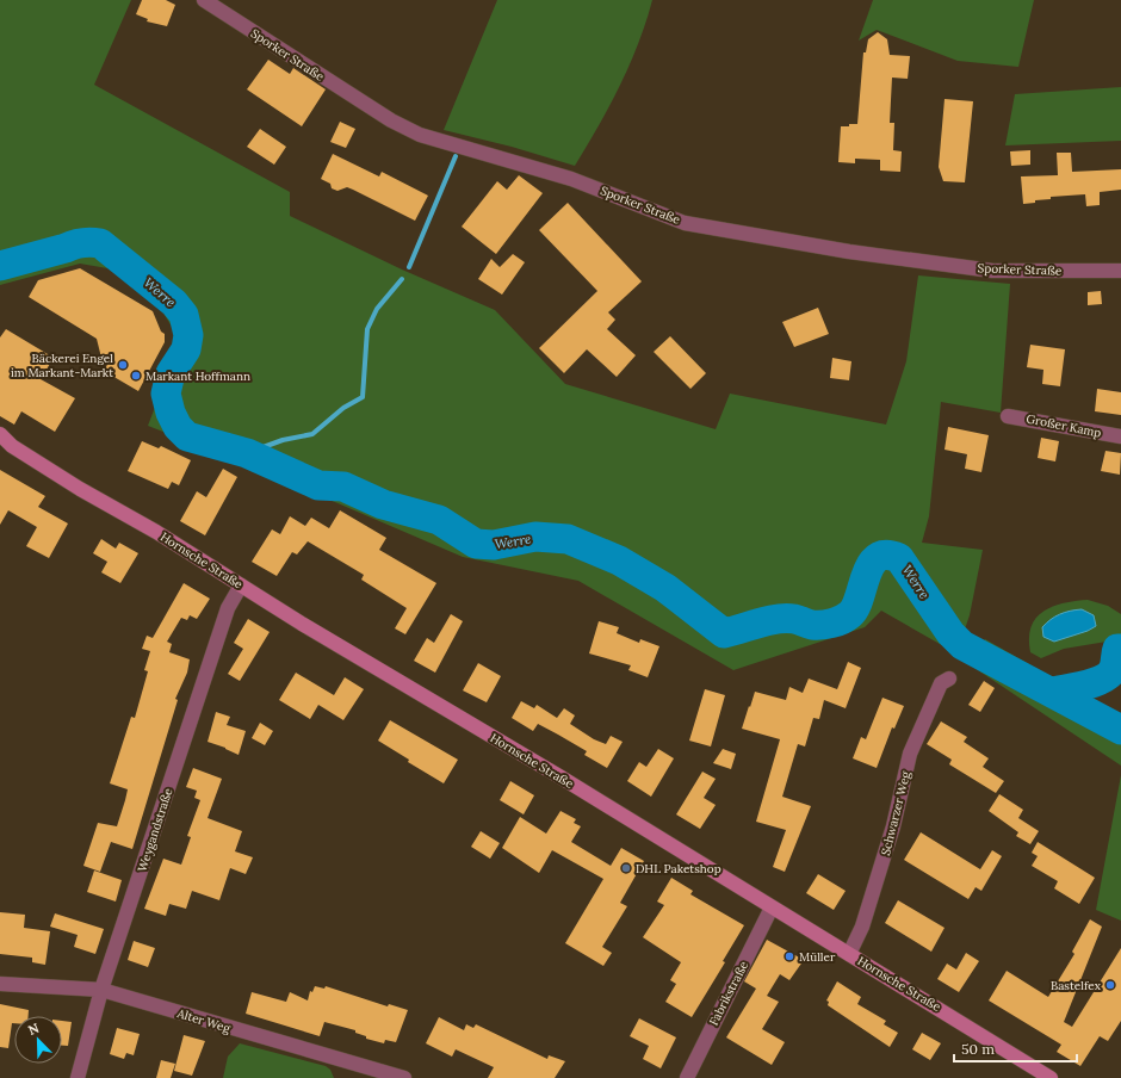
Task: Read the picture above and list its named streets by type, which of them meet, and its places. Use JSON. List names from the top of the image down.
{
  "streets": {
    "main road": ["Hornsche Straße"],
    "street": [
      "Sporker Straße",
      "Großer Kamp",
      "Schwarzer Weg",
      "Weygandstraße",
      "Fabrikstraße",
      "Alter Weg"
    ]
  },
  "crossings": [
    ["Hornsche Straße", "Schwarzer Weg"],
    ["Hornsche Straße", "Weygandstraße"],
    ["Hornsche Straße", "Fabrikstraße"],
    ["Weygandstraße", "Alter Weg"]
  ],
  "water": ["Werre"],
  "places": [
    "Bäckerei Engel im Markant-Markt",
    "Markant Hoffmann",
    "DHL Paketshop",
    "Müller",
    "Bastelfex"
  ],
  "scale_bar": "50 m",
  "north": "top left"
}
